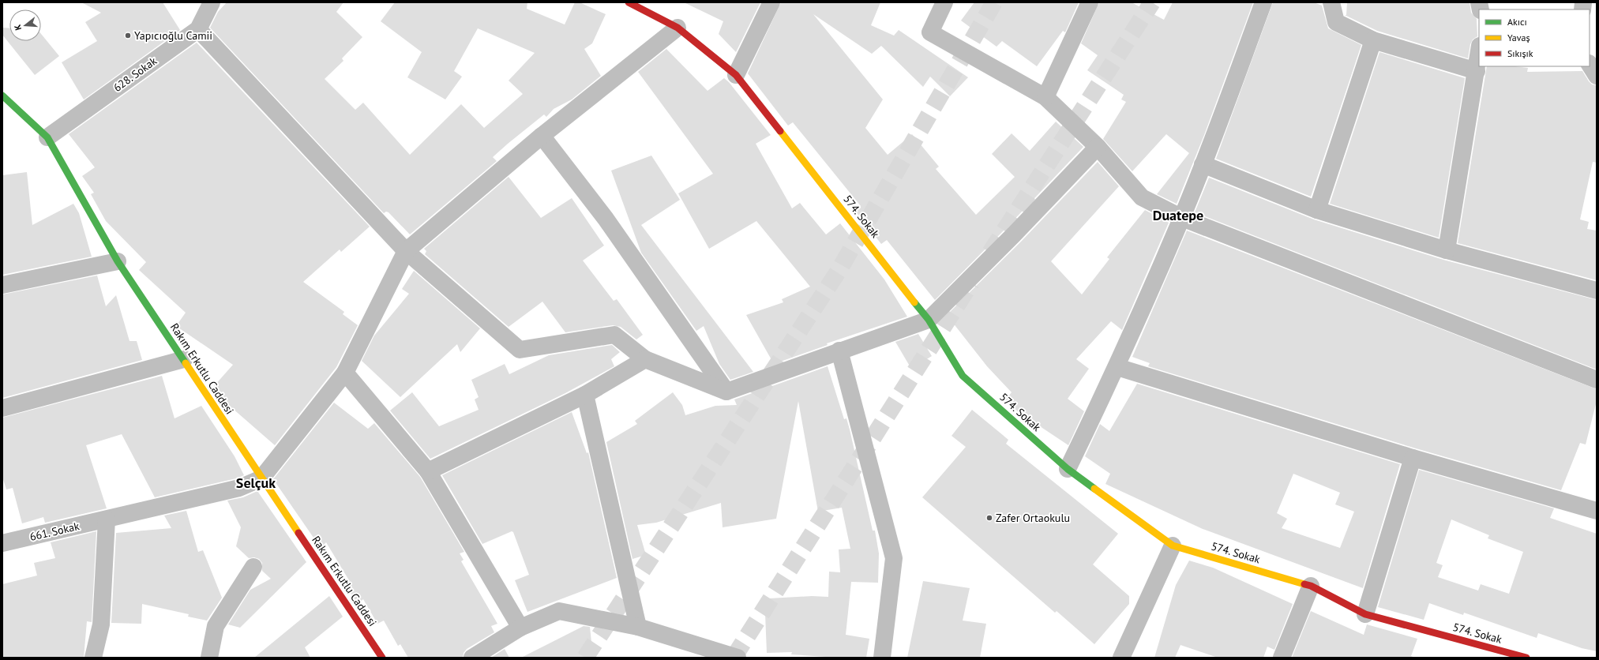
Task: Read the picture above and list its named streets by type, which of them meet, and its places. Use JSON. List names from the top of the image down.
{
  "streets": {
    "street": [
      "628. Sokak",
      "574. Sokak",
      "Rakım Erkutlu Caddesi",
      "661. Sokak"
    ]
  },
  "crossings": [
    ["628. Sokak", "Rakım Erkutlu Caddesi"],
    ["Rakım Erkutlu Caddesi", "661. Sokak"]
  ],
  "districts": ["Duatepe", "Selçuk"],
  "places": ["Yapıcıoğlu Camii", "Zafer Ortaokulu"],
  "legend": ["Akıcı", "Yavaş", "Sıkışık"],
  "north": "left"
}
